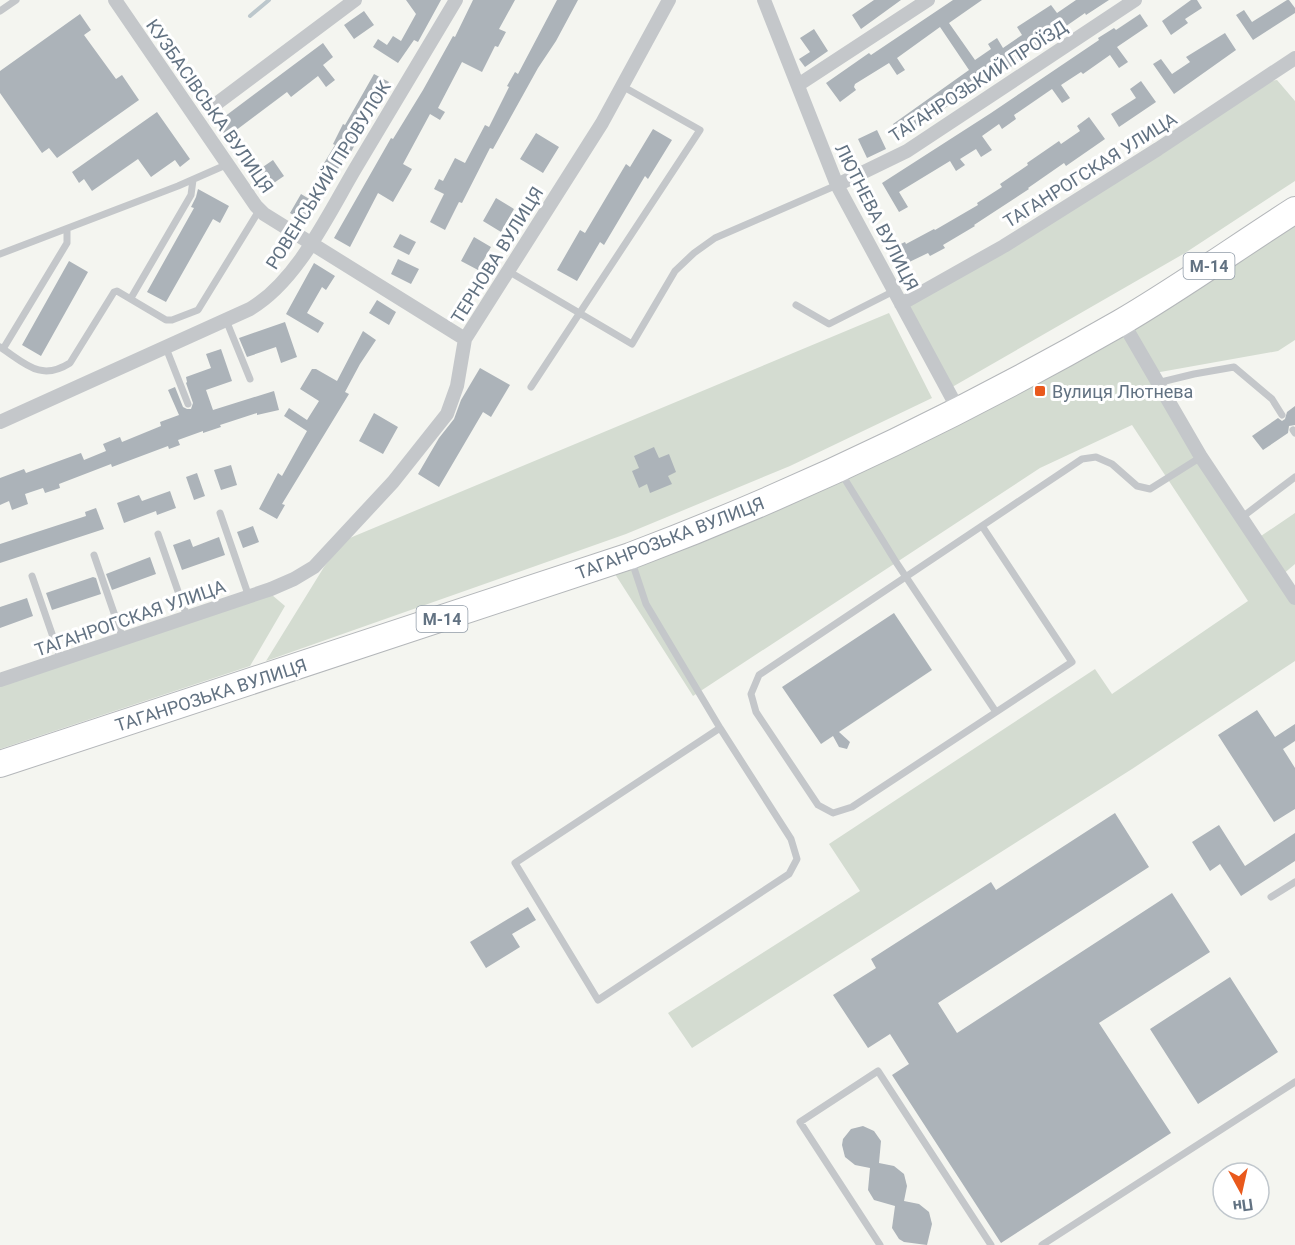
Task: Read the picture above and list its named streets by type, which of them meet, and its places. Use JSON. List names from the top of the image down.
{
  "streets": {
    "highway": ["М-14", "ТАГАНРОЗЬКА ВУЛИЦЯ"],
    "street": [
      "ТАГАНРОЗЬКИЙ ПРОЇЗД",
      "КУЗБАСІВСЬКА ВУЛИЦЯ",
      "ТАГАНРОГСКАЯ УЛИЦА",
      "РОВЕНСЬКИЙ ПРОВУЛОК",
      "ЛЮТНЕВА ВУЛИЦЯ",
      "ТЕРНОВА ВУЛИЦЯ"
    ]
  },
  "crossings": [
    ["ТАГАНРОЗЬКИЙ ПРОЇЗД", "ЛЮТНЕВА ВУЛИЦЯ"],
    ["КУЗБАСІВСЬКА ВУЛИЦЯ", "РОВЕНСЬКИЙ ПРОВУЛОК"],
    ["КУЗБАСІВСЬКА ВУЛИЦЯ", "ТЕРНОВА ВУЛИЦЯ"],
    ["ТАГАНРОГСКАЯ УЛИЦА", "ЛЮТНЕВА ВУЛИЦЯ"],
    ["ТАГАНРОГСКАЯ УЛИЦА", "ТЕРНОВА ВУЛИЦЯ"],
    ["ЛЮТНЕВА ВУЛИЦЯ", "ТАГАНРОЗЬКА ВУЛИЦЯ"]
  ],
  "places": {
    "transit": ["Вулиця Лютнева"]
  },
  "north": "bottom"
}
